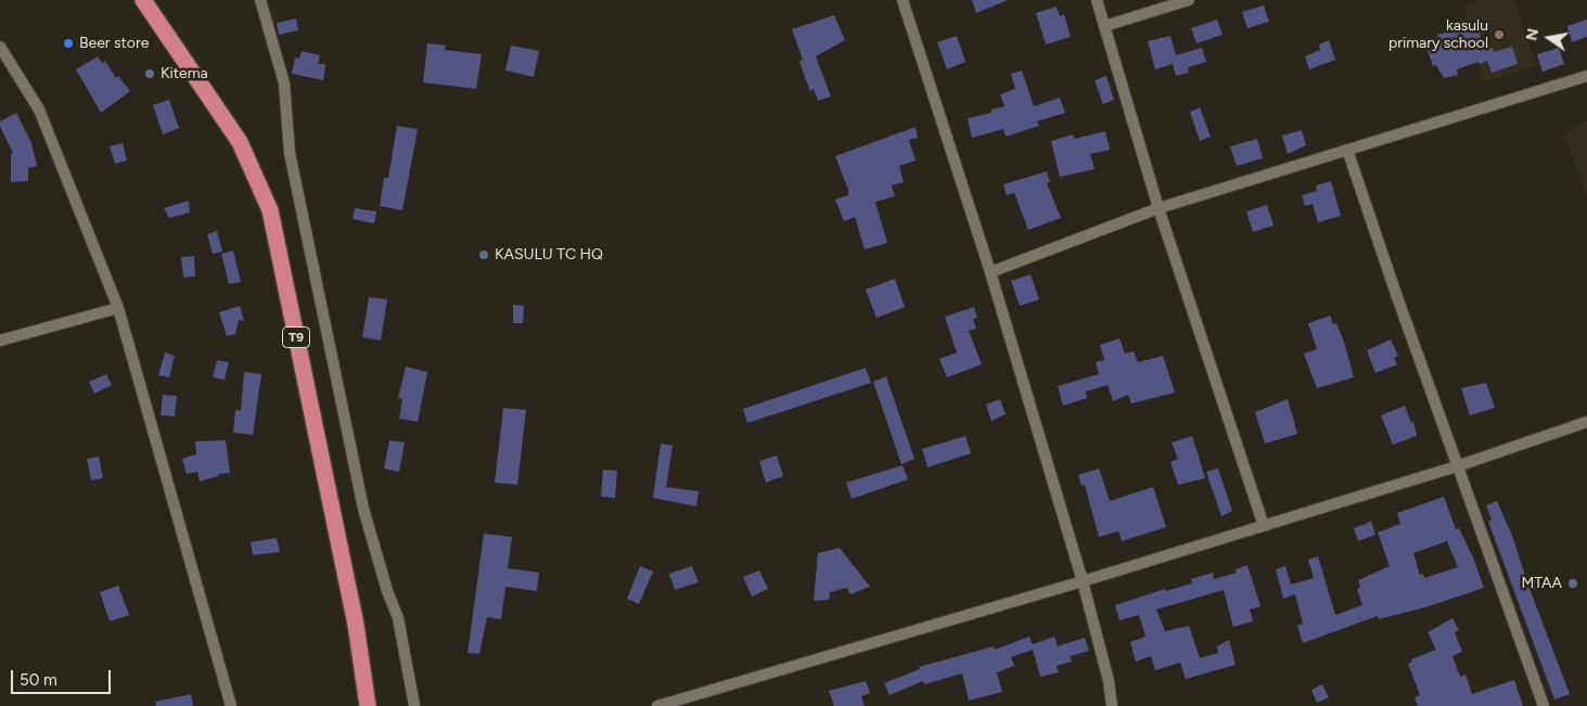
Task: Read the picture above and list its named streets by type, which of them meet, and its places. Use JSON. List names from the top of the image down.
{
  "streets": {
    "highway": ["T9"]
  },
  "places": [
    "kasulu primary school",
    "Beer store",
    "Kitema",
    "KASULU TC HQ",
    "MTAA"
  ],
  "scale_bar": "50 m",
  "north": "left"
}
